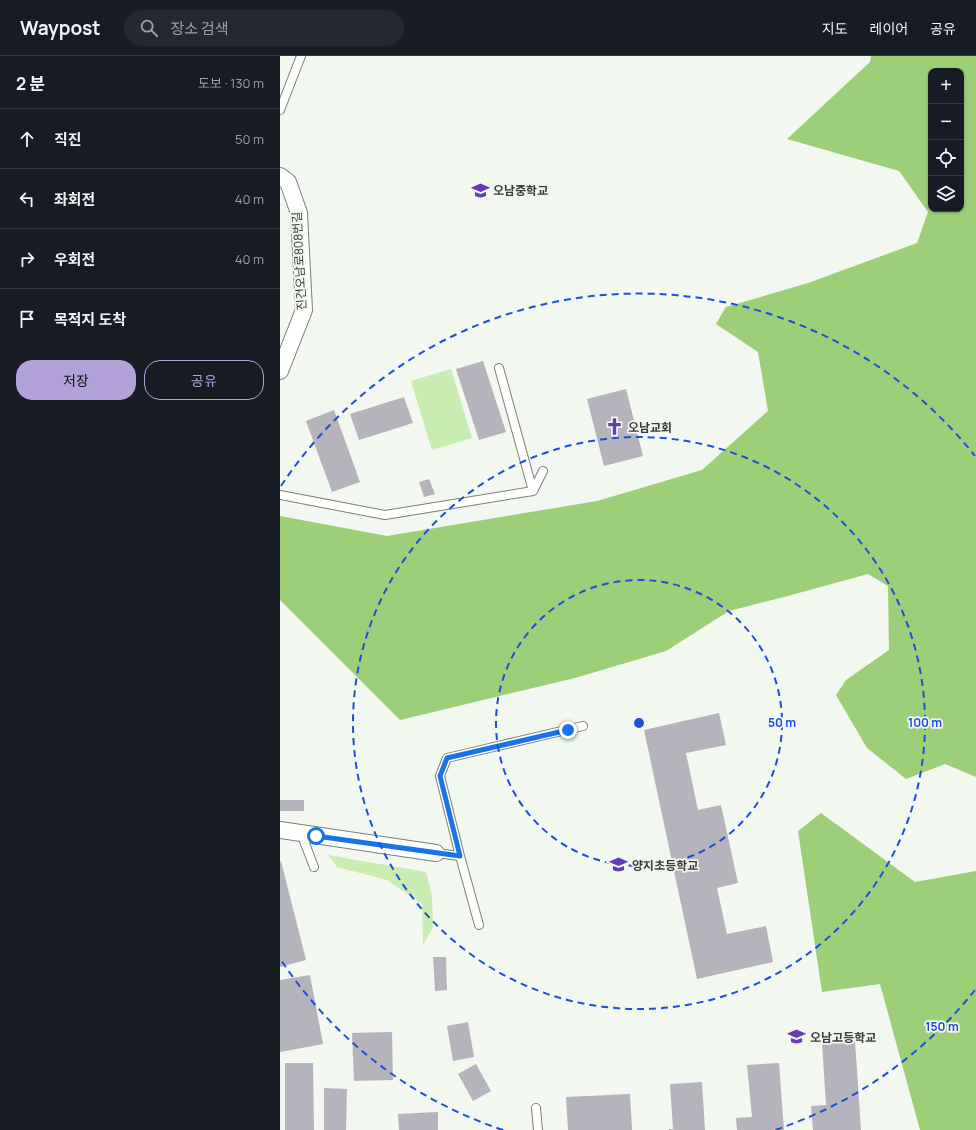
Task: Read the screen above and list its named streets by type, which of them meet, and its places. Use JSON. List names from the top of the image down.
{
  "streets": {
    "street": ["진건오남로808번길"]
  },
  "places": {
    "school or university": ["오남중학교", "양지초등학교", "오남고등학교"],
    "church": ["오남교회"]
  },
  "page": {
    "header": "Waypost",
    "search": "장소 검색",
    "nav": ["지도", "레이어", "공유"],
    "heading": ["2 분", "도보 · 130 m"],
    "map_buttons": ["+", "−"],
    "list": [
      ["직진", "50 m"],
      ["좌회전", "40 m"],
      ["우회전", "40 m"],
      "목적지 도착"
    ],
    "buttons": ["저장", "공유"]
  },
  "rings": ["50 m", "100 m", "150 m"]
}
